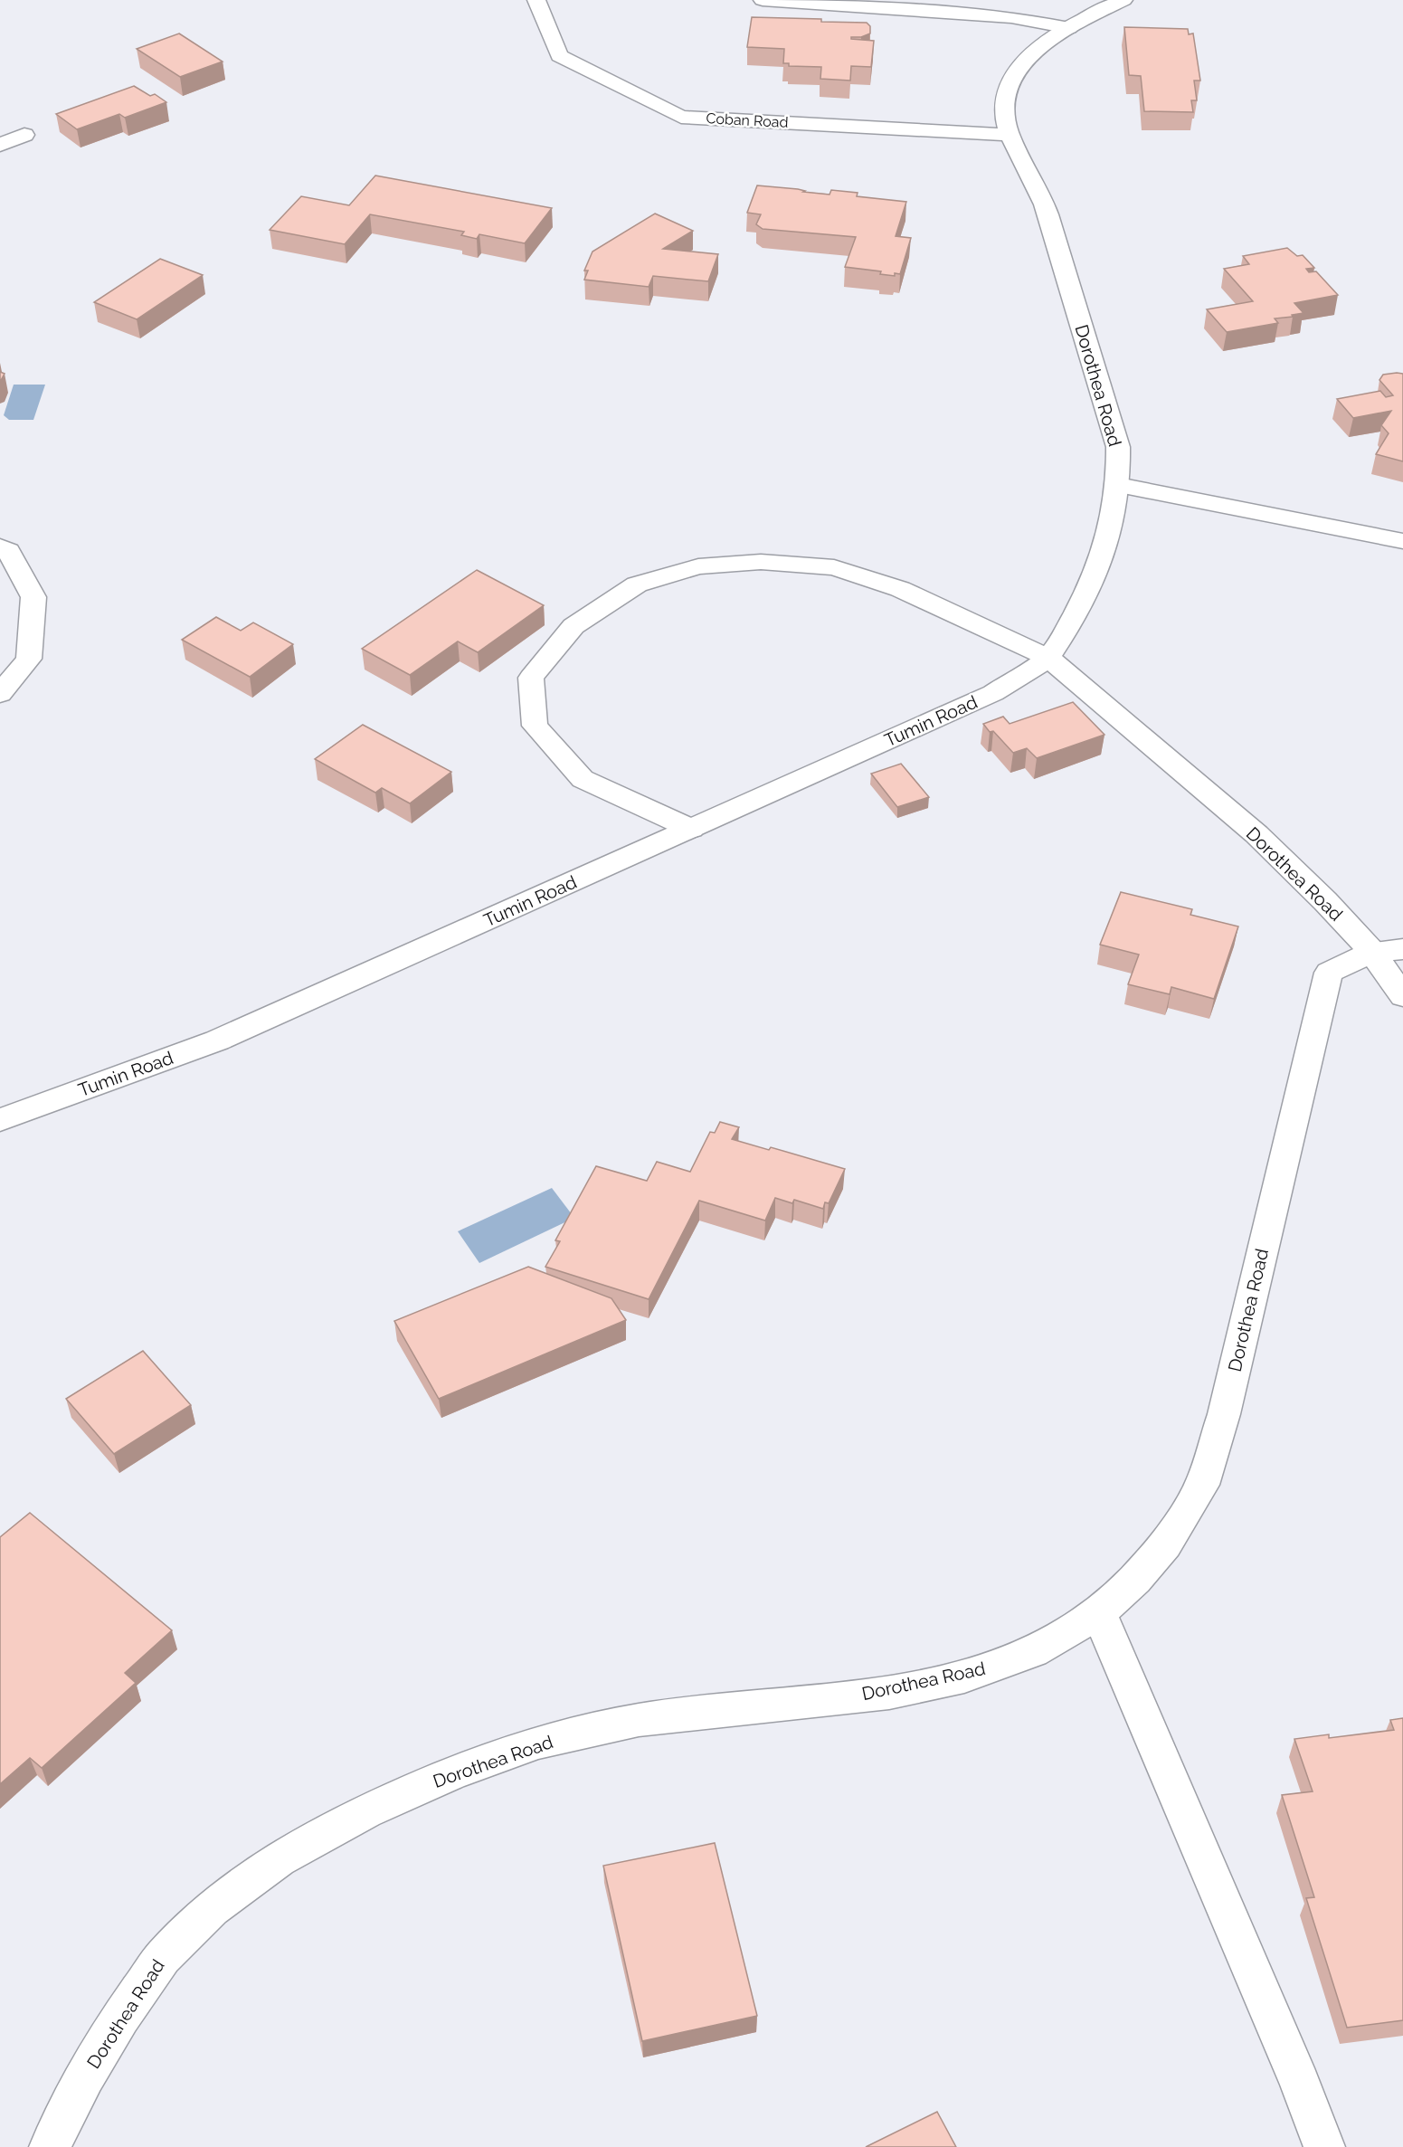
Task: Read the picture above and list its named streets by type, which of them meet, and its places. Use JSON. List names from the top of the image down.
{
  "streets": {
    "street": ["Coban Road", "Dorothea Road", "Tumin Road"]
  },
  "crossings": [
    ["Coban Road", "Dorothea Road"],
    ["Dorothea Road", "Tumin Road"]
  ]
}
